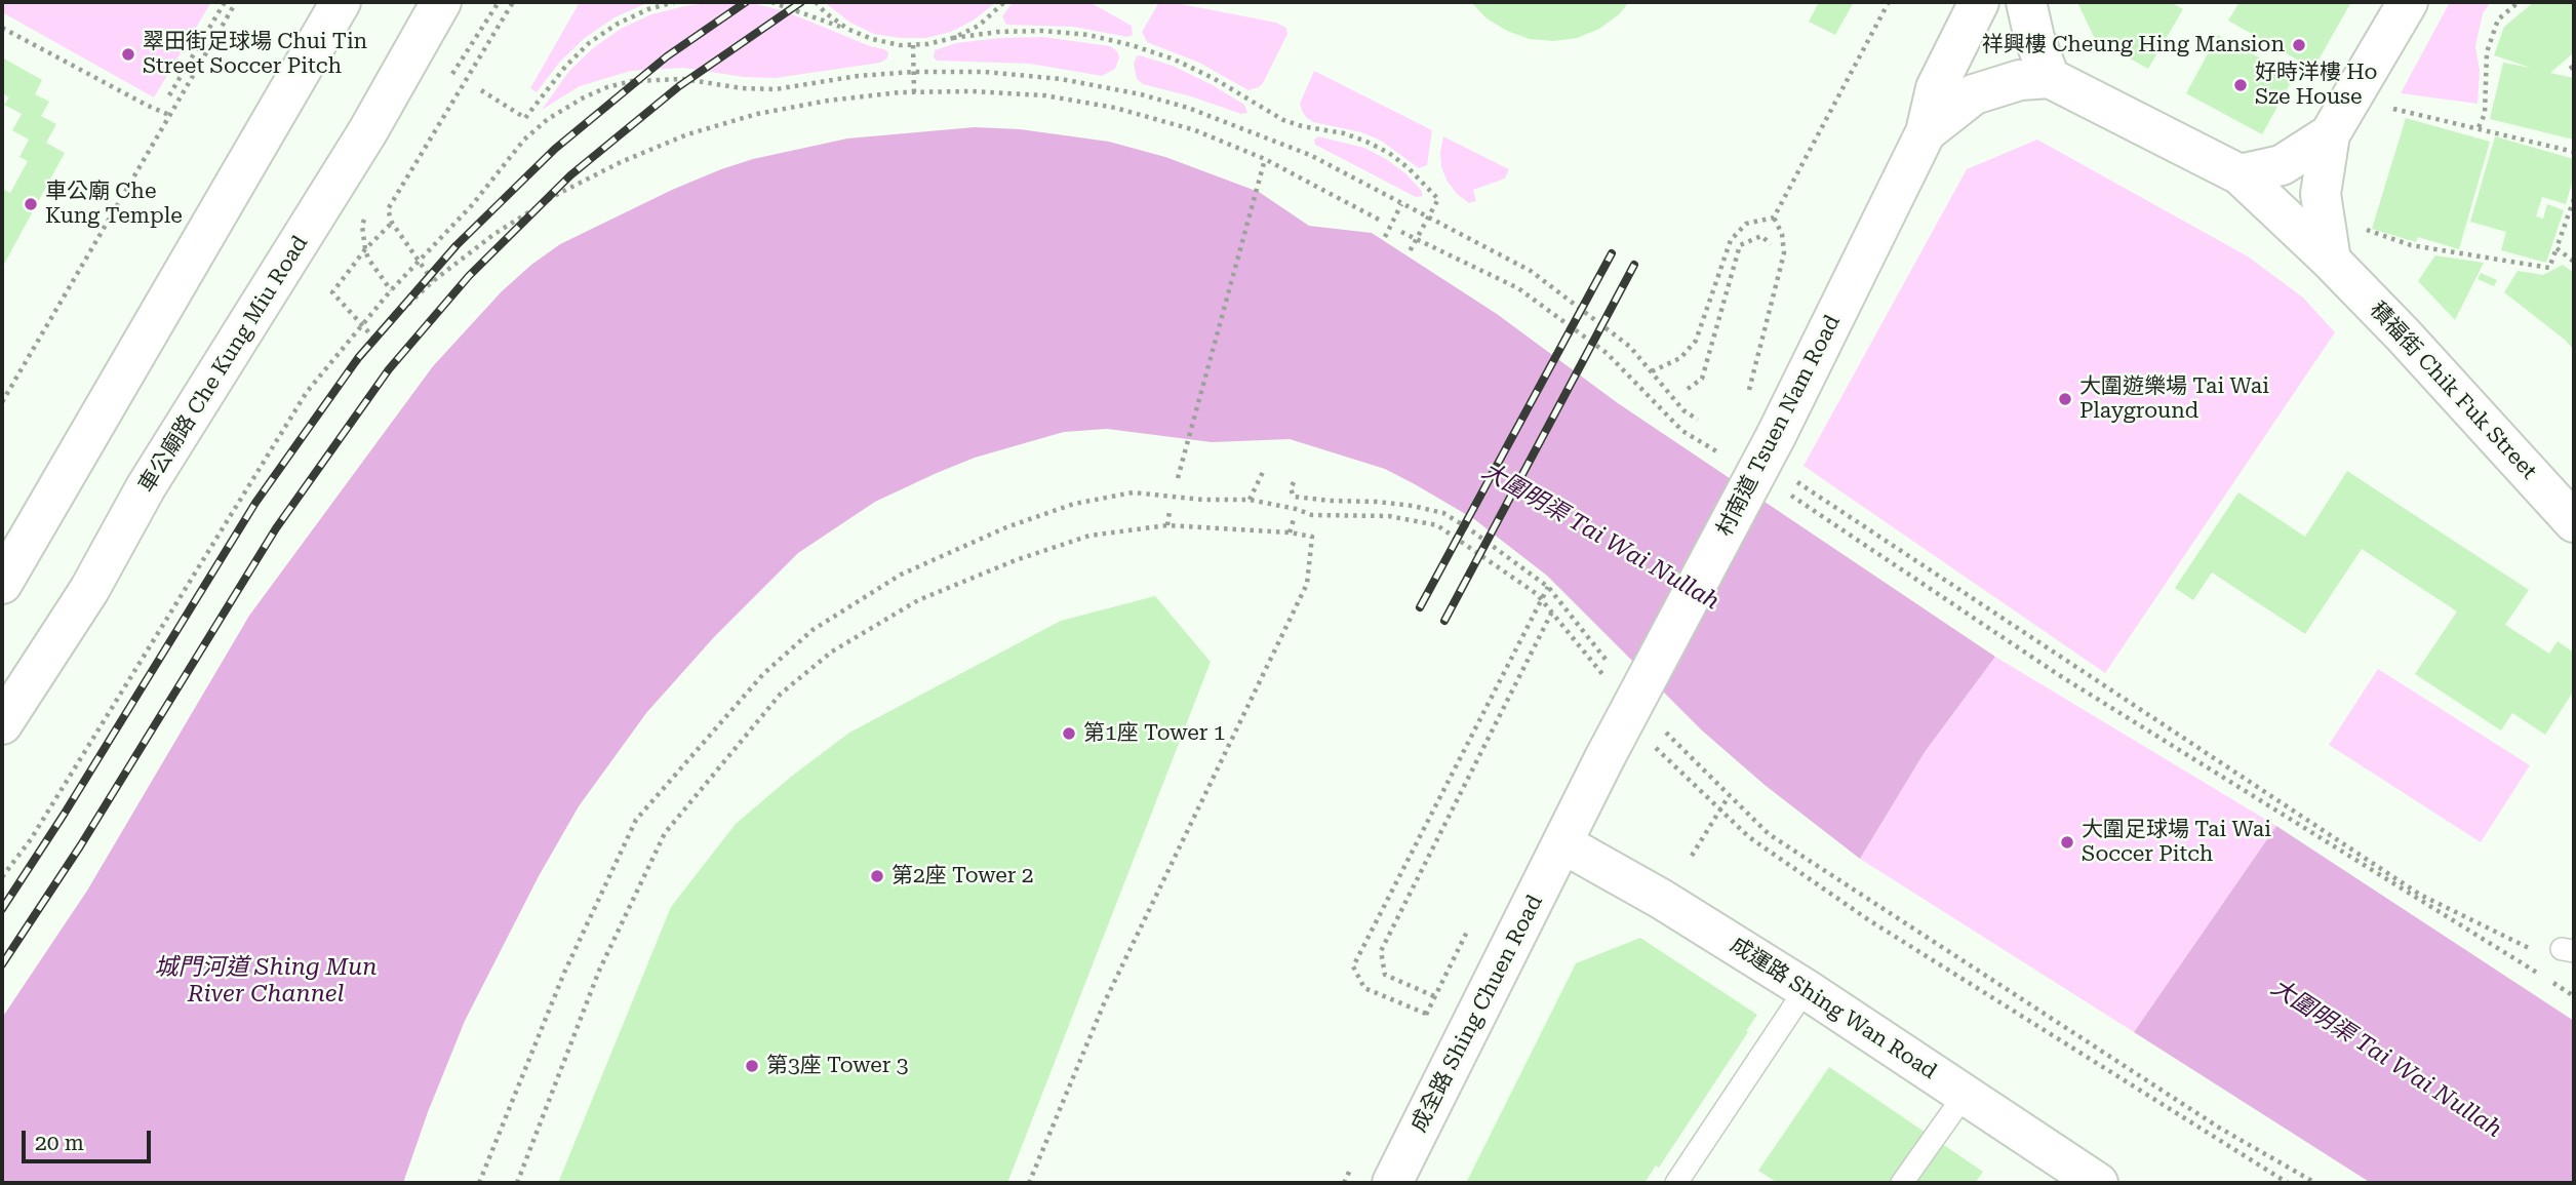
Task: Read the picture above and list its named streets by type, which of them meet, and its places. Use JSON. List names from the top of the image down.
{
  "streets": {
    "street": [
      "車公廟路 Che Kung Miu Road",
      "積福街 Chik Fuk Street",
      "村南道 Tsuen Nam Road",
      "成運路 Shing Wan Road",
      "成全路 Shing Chuen Road"
    ]
  },
  "crossings": [
    ["村南道 Tsuen Nam Road", "成運路 Shing Wan Road"],
    ["村南道 Tsuen Nam Road", "成全路 Shing Chuen Road"],
    ["成運路 Shing Wan Road", "成全路 Shing Chuen Road"]
  ],
  "water": ["大圍明渠 Tai Wai Nullah", "城門河道 Shing Mun River Channel"],
  "places": [
    "祥興樓 Cheung Hing Mansion",
    "翠田街足球場 Chui Tin Street Soccer Pitch",
    "好時洋樓 Ho Sze House",
    "車公廟 Che Kung Temple",
    "大圍遊樂場 Tai Wai Playground",
    "第1座 Tower 1",
    "大圍足球場 Tai Wai Soccer Pitch",
    "第2座 Tower 2",
    "第3座 Tower 3"
  ],
  "scale_bar": "20 m"
}
